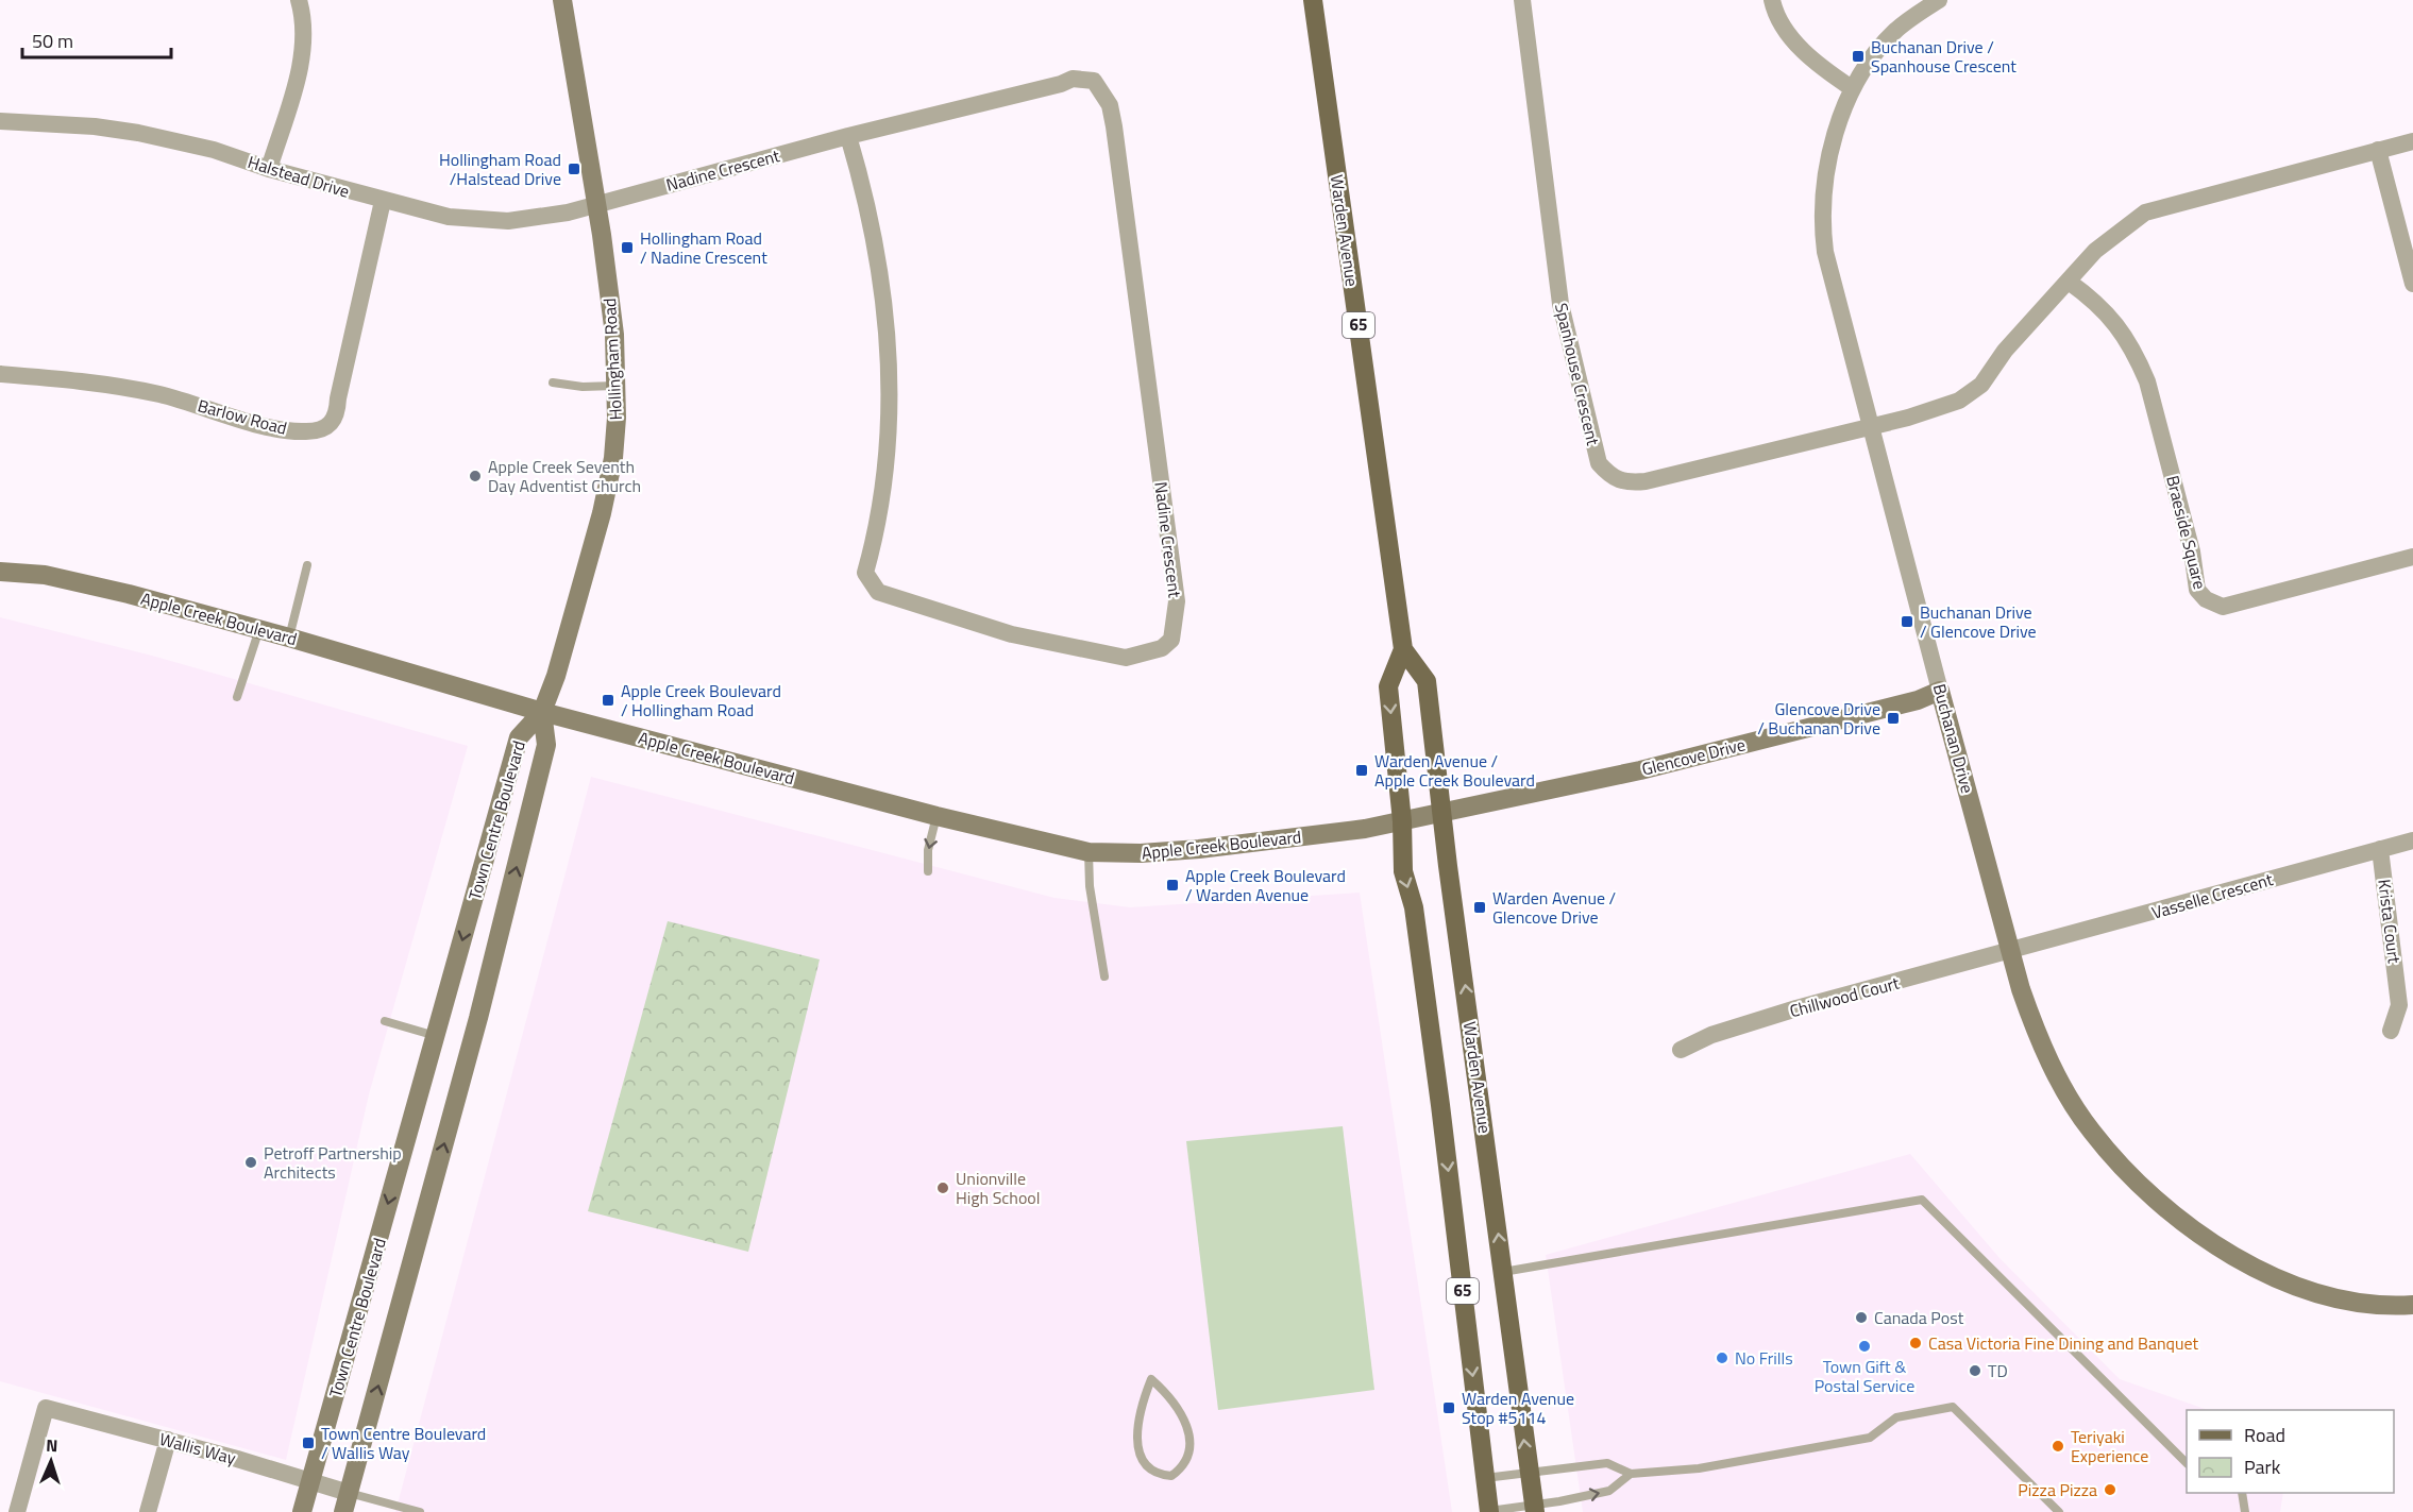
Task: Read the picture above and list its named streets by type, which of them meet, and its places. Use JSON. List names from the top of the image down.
{
  "streets": {
    "main road": [
      "Warden Avenue",
      "65",
      "Hollingham Road",
      "Apple Creek Boulevard",
      "Buchanan Drive",
      "Glencove Drive",
      "Town Centre Boulevard"
    ],
    "street": [
      "Nadine Crescent",
      "Halstead Drive",
      "Spanhouse Crescent",
      "Barlow Road",
      "Braeside Square",
      "Vasselle Crescent",
      "Krista Court",
      "Chillwood Court",
      "Wallis Way"
    ]
  },
  "crossings": [
    ["Nadine Crescent", "Halstead Drive"],
    ["Nadine Crescent", "Hollingham Road"],
    ["Halstead Drive", "Hollingham Road"],
    ["Halstead Drive", "Barlow Road"],
    ["Warden Avenue", "65"],
    ["Warden Avenue", "Apple Creek Boulevard"],
    ["Warden Avenue", "Glencove Drive"],
    ["65", "Apple Creek Boulevard"],
    ["Hollingham Road", "Apple Creek Boulevard"],
    ["Hollingham Road", "Town Centre Boulevard"],
    ["Spanhouse Crescent", "Buchanan Drive"],
    ["Apple Creek Boulevard", "Glencove Drive"],
    ["Apple Creek Boulevard", "Town Centre Boulevard"],
    ["Buchanan Drive", "Glencove Drive"],
    ["Buchanan Drive", "Vasselle Crescent"],
    ["Buchanan Drive", "Chillwood Court"],
    ["Town Centre Boulevard", "Wallis Way"],
    ["Vasselle Crescent", "Krista Court"],
    ["Vasselle Crescent", "Chillwood Court"]
  ],
  "places": {
    "transit": [
      "Buchanan Drive / Spanhouse Crescent",
      "Hollingham Road /Halstead Drive",
      "Hollingham Road / Nadine Crescent",
      "Buchanan Drive / Glencove Drive",
      "Apple Creek Boulevard / Hollingham Road",
      "Glencove Drive / Buchanan Drive",
      "Warden Avenue / Apple Creek Boulevard",
      "Apple Creek Boulevard / Warden Avenue",
      "Warden Avenue / Glencove Drive",
      "Warden Avenue Stop #5114",
      "Town Centre Boulevard / Wallis Way"
    ],
    "other": [
      "Apple Creek Seventh Day Adventist Church",
      "Petroff Partnership Architects",
      "Unionville High School",
      "Canada Post",
      "Casa Victoria Fine Dining and Banquet",
      "Town Gift & Postal Service",
      "No Frills",
      "TD",
      "Teriyaki Experience",
      "Pizza Pizza"
    ]
  },
  "legend": ["Road", "Park"],
  "scale_bar": "50 m",
  "north": "top"
}
